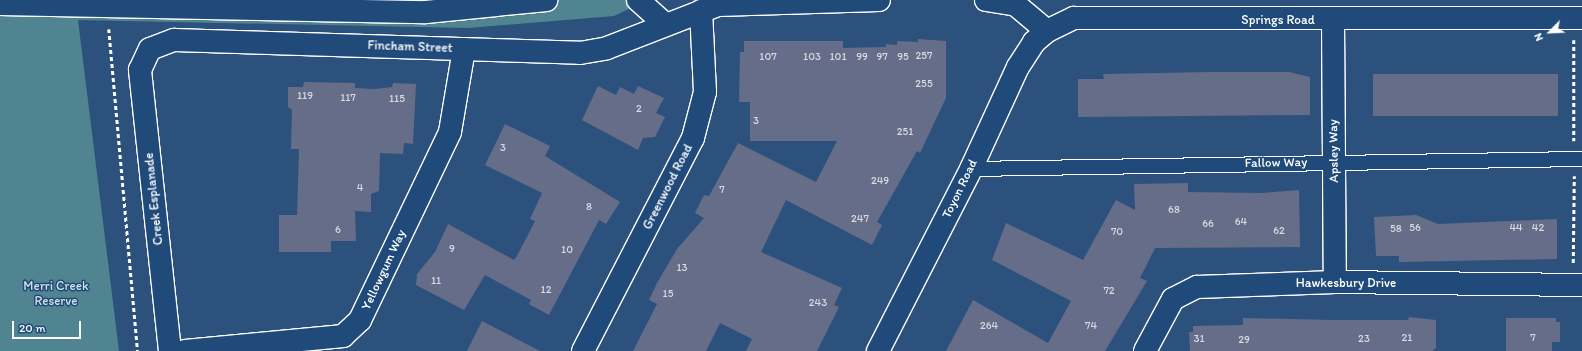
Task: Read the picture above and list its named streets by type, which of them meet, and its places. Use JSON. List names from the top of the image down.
{
  "streets": {
    "street": [
      "Springs Road",
      "Fincham Street",
      "Apsley Way",
      "Greenwood Road",
      "Toyon Road",
      "Creek Esplanade",
      "Yellowgum Way",
      "Hawkesbury Drive"
    ],
    "lane": ["Fallow Way"]
  },
  "crossings": [
    ["Springs Road", "Apsley Way"],
    ["Springs Road", "Toyon Road"],
    ["Fincham Street", "Creek Esplanade"],
    ["Fincham Street", "Yellowgum Way"],
    ["Apsley Way", "Fallow Way"],
    ["Apsley Way", "Hawkesbury Drive"],
    ["Fallow Way", "Toyon Road"]
  ],
  "parks": ["Merri Creek Reserve"],
  "house_numbers": [
    "257",
    "107",
    "103",
    "101",
    "99",
    "97",
    "95",
    "255",
    "119",
    "117",
    "115",
    "2",
    "3",
    "251",
    "3",
    "249",
    "4",
    "7",
    "8",
    "68",
    "247",
    "64",
    "66",
    "56",
    "44",
    "42",
    "58",
    "6",
    "62",
    "70",
    "9",
    "10",
    "13",
    "11",
    "12",
    "72",
    "15",
    "243",
    "264",
    "74",
    "21",
    "7",
    "31",
    "23",
    "29"
  ],
  "scale_bar": "20 m",
  "north": "bottom left"
}
